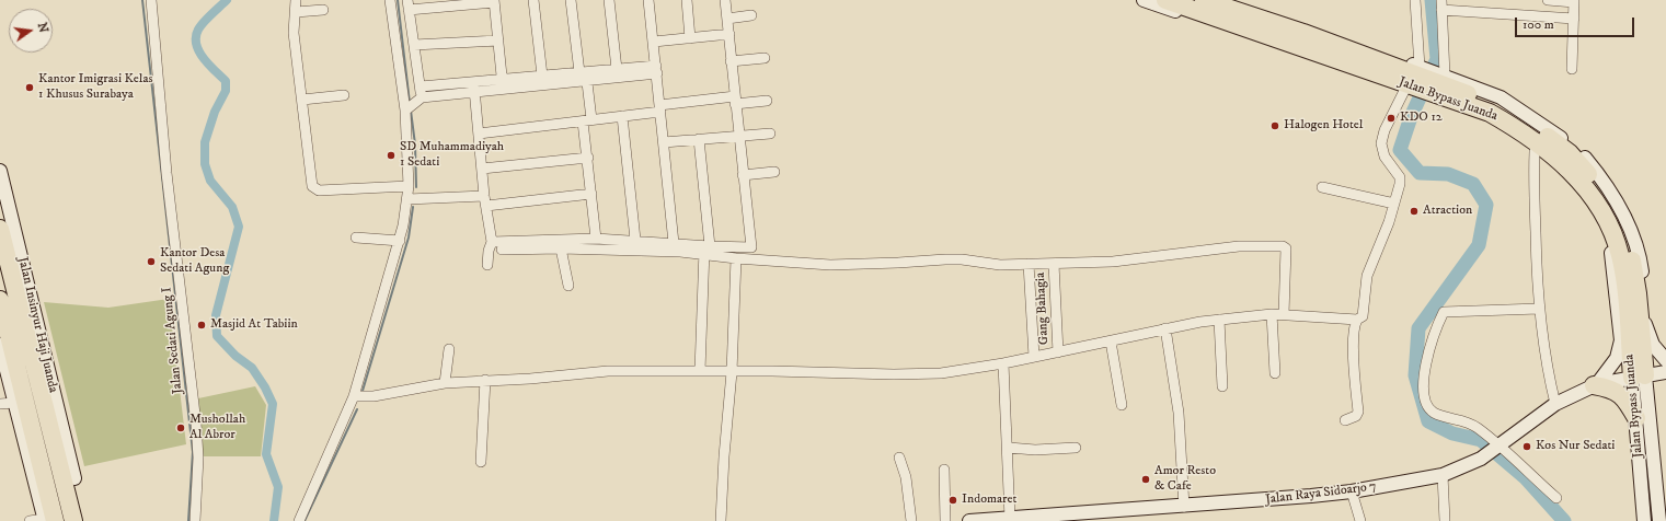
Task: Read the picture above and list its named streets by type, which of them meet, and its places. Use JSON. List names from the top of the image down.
{
  "streets": {
    "highway": ["Jalan Bypass Juanda", "Jalan Insinyur Haji Juanda"],
    "main road": ["Jalan Raya Sidoarjo 7"],
    "street": ["Gang Bahagia", "Jalan Sedati Agung I"]
  },
  "crossings": [
    ["Jalan Bypass Juanda", "Jalan Raya Sidoarjo 7"]
  ],
  "places": [
    "Kantor Imigrasi Kelas 1 Khusus Surabaya",
    "KDO 12",
    "Halogen Hotel",
    "SD Muhammadiyah 1 Sedati",
    "Atraction",
    "Kantor Desa Sedati Agung",
    "Masjid At Tabiin",
    "Mushollah Al Abror",
    "Kos Nur Sedati",
    "Amor Resto & Cafe",
    "Indomaret"
  ],
  "scale_bar": "100 m",
  "north": "right"
}
